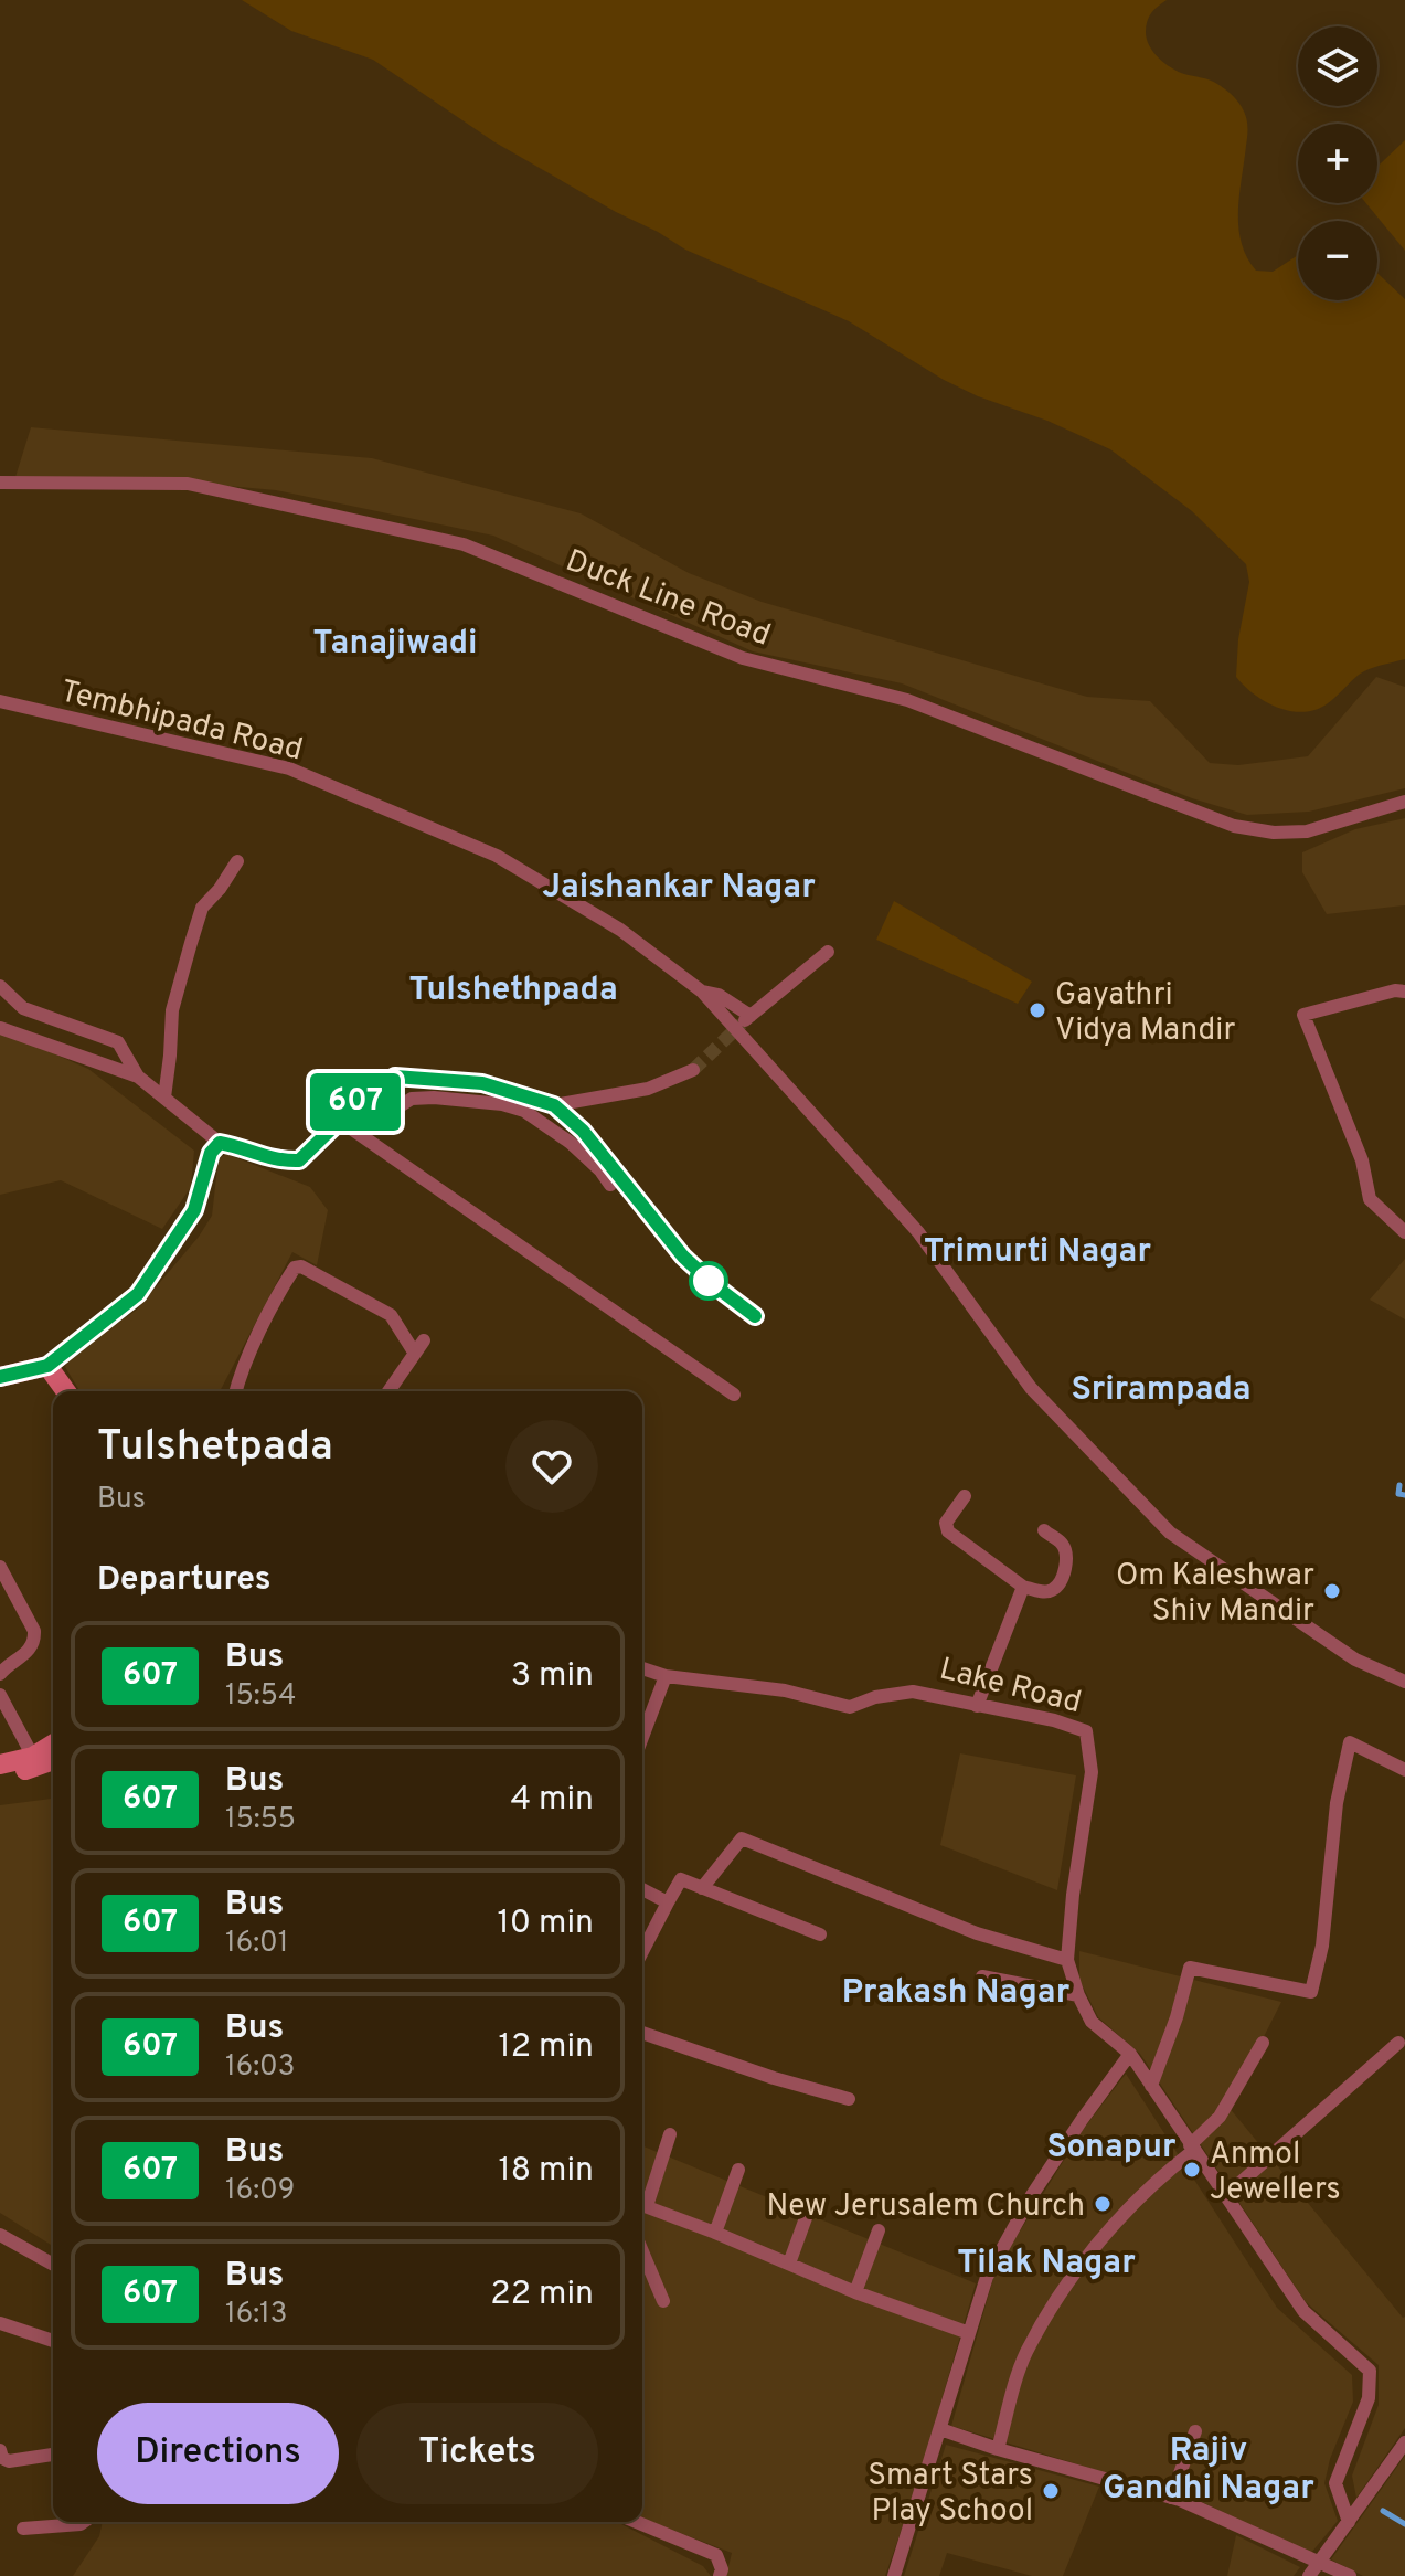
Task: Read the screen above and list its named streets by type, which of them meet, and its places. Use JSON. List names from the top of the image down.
{
  "streets": {
    "street": ["Duck Line Road", "Tembhipada Road", "Lake Road"]
  },
  "districts": [
    "Tanajiwadi",
    "Jaishankar Nagar",
    "Tulshethpada",
    "Trimurti Nagar",
    "Srirampada",
    "Prakash Nagar",
    "Sonapur",
    "Tilak Nagar",
    "Rajiv Gandhi Nagar"
  ],
  "places": [
    "Gayathri Vidya Mandir",
    "Om Kaleshwar Shiv Mandir",
    "Anmol Jewellers",
    "New Jerusalem Church",
    "Smart Stars Play School"
  ],
  "lines": ["bus line 607"],
  "page": {
    "on_map": "607",
    "map_buttons": ["+", "−"],
    "heading": [
      ["Tulshetpada", "Bus"],
      "Departures"
    ],
    "list": [
      {
        "mark": "607",
        "name": "Bus",
        "note": "15:54",
        "value": "3 min"
      },
      {
        "mark": "607",
        "name": "Bus",
        "note": "15:55",
        "value": "4 min"
      },
      {
        "mark": "607",
        "name": "Bus",
        "note": "16:01",
        "value": "10 min"
      },
      {
        "mark": "607",
        "name": "Bus",
        "note": "16:03",
        "value": "12 min"
      },
      {
        "mark": "607",
        "name": "Bus",
        "note": "16:09",
        "value": "18 min"
      },
      {
        "mark": "607",
        "name": "Bus",
        "note": "16:13",
        "value": "22 min"
      }
    ],
    "buttons": ["Directions", "Tickets"]
  }
}
